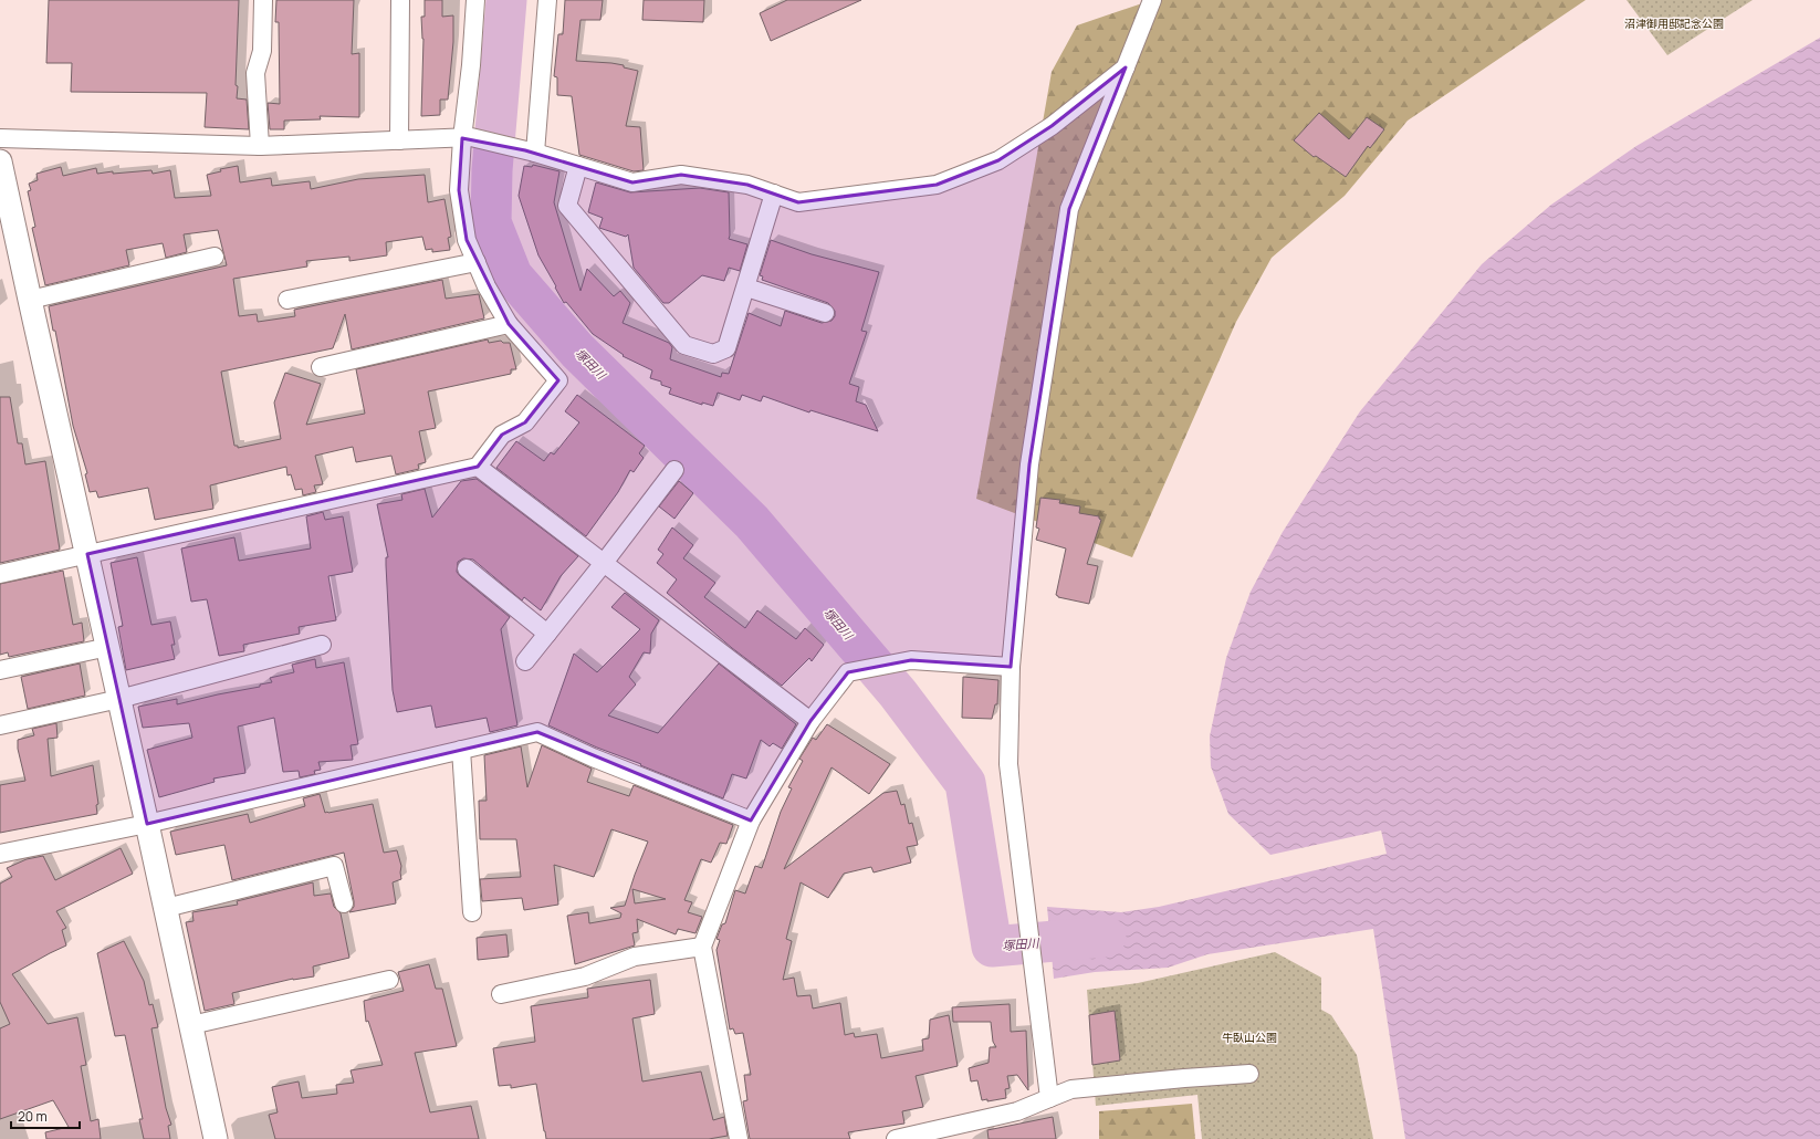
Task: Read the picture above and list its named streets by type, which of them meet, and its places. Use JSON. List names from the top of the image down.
{
  "water": ["塚田川"],
  "parks": ["沼津御用邸記念公園", "牛臥山公園"],
  "scale_bar": "20 m"
}
